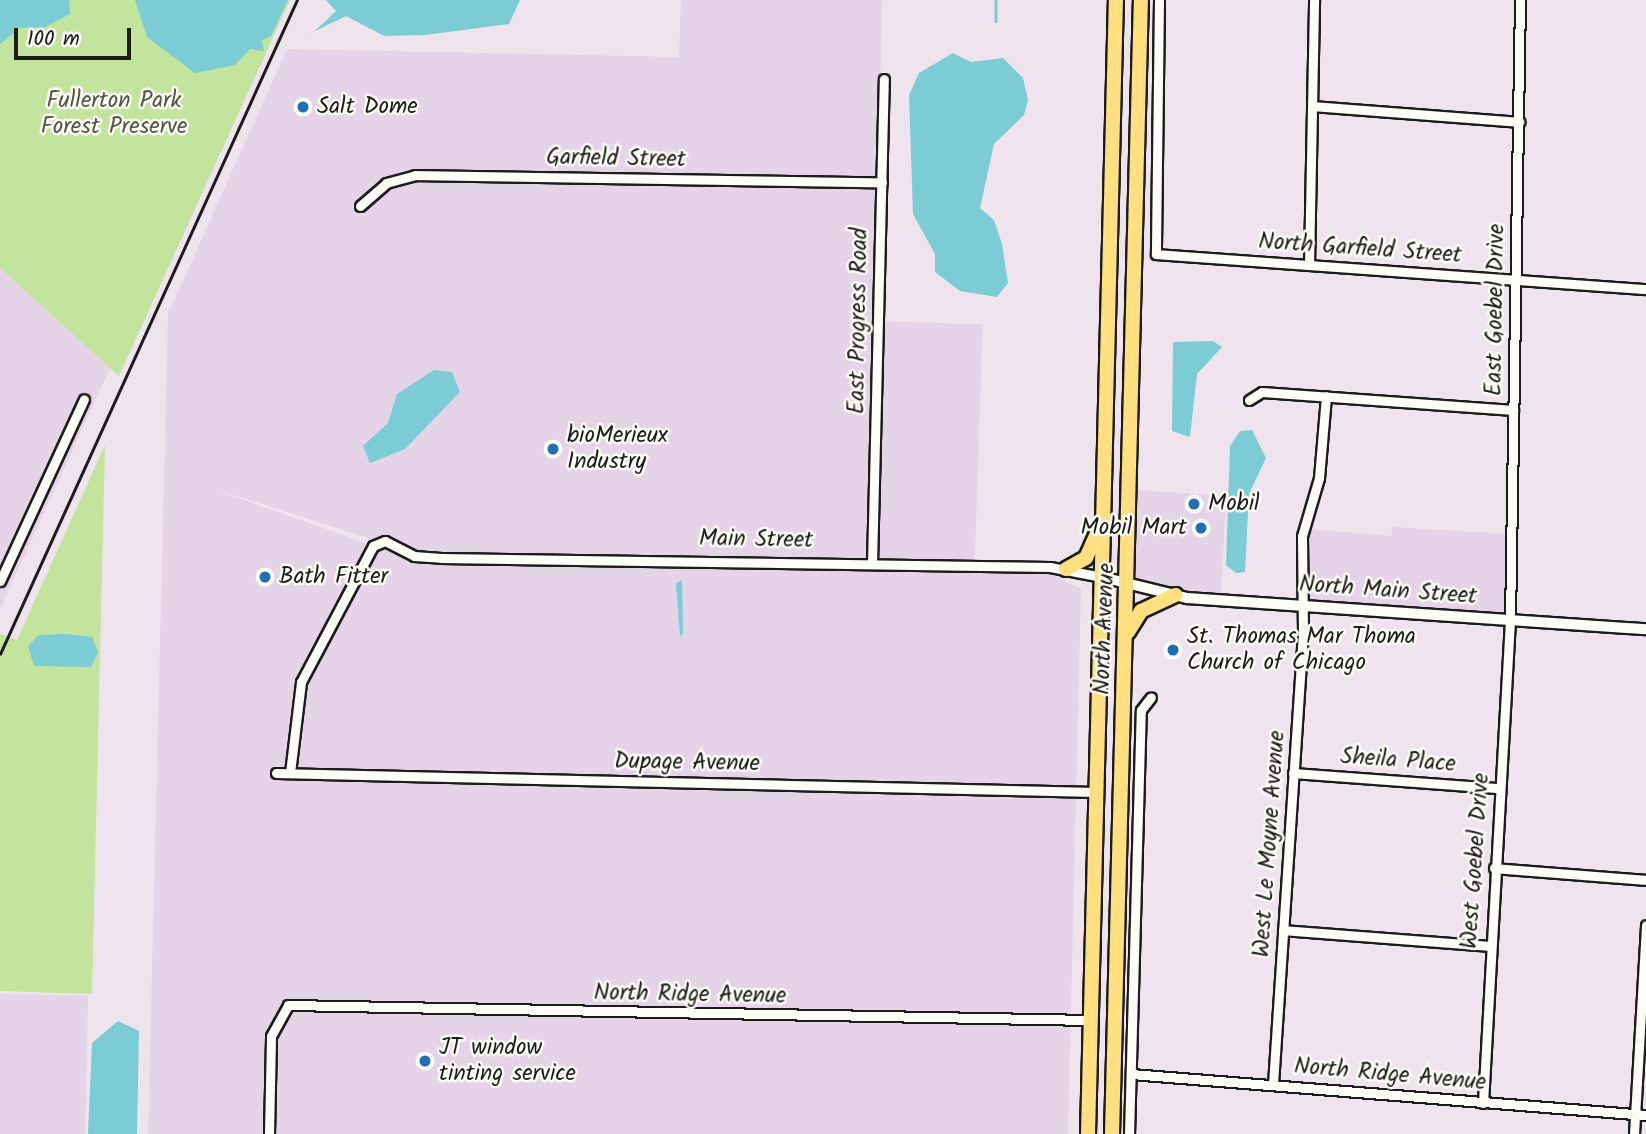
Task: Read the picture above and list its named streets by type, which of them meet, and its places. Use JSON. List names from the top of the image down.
{
  "streets": {
    "main road": ["North Avenue"],
    "street": [
      "Garfield Street",
      "North Garfield Street",
      "East Goebel Drive",
      "East Progress Road",
      "Main Street",
      "North Main Street",
      "Sheila Place",
      "Dupage Avenue",
      "West Le Moyne Avenue",
      "West Goebel Drive",
      "North Ridge Avenue"
    ]
  },
  "crossings": [
    ["Garfield Street", "East Progress Road"],
    ["North Garfield Street", "East Goebel Drive"],
    ["East Goebel Drive", "North Main Street"],
    ["East Goebel Drive", "West Goebel Drive"],
    ["East Progress Road", "Main Street"],
    ["Main Street", "North Main Street"],
    ["Main Street", "North Avenue"],
    ["Main Street", "Dupage Avenue"],
    ["North Main Street", "North Avenue"],
    ["North Main Street", "West Le Moyne Avenue"],
    ["North Main Street", "West Goebel Drive"],
    ["North Avenue", "Dupage Avenue"],
    ["North Avenue", "North Ridge Avenue"],
    ["Sheila Place", "West Le Moyne Avenue"],
    ["Sheila Place", "West Goebel Drive"],
    ["West Le Moyne Avenue", "North Ridge Avenue"],
    ["West Goebel Drive", "North Ridge Avenue"]
  ],
  "parks": ["Fullerton Park Forest Preserve"],
  "places": [
    "Salt Dome",
    "bioMerieux Industry",
    "Mobil",
    "Mobil Mart",
    "Bath Fitter",
    "St. Thomas Mar Thoma Church of Chicago",
    "JT window tinting service"
  ],
  "scale_bar": "100 m"
}
